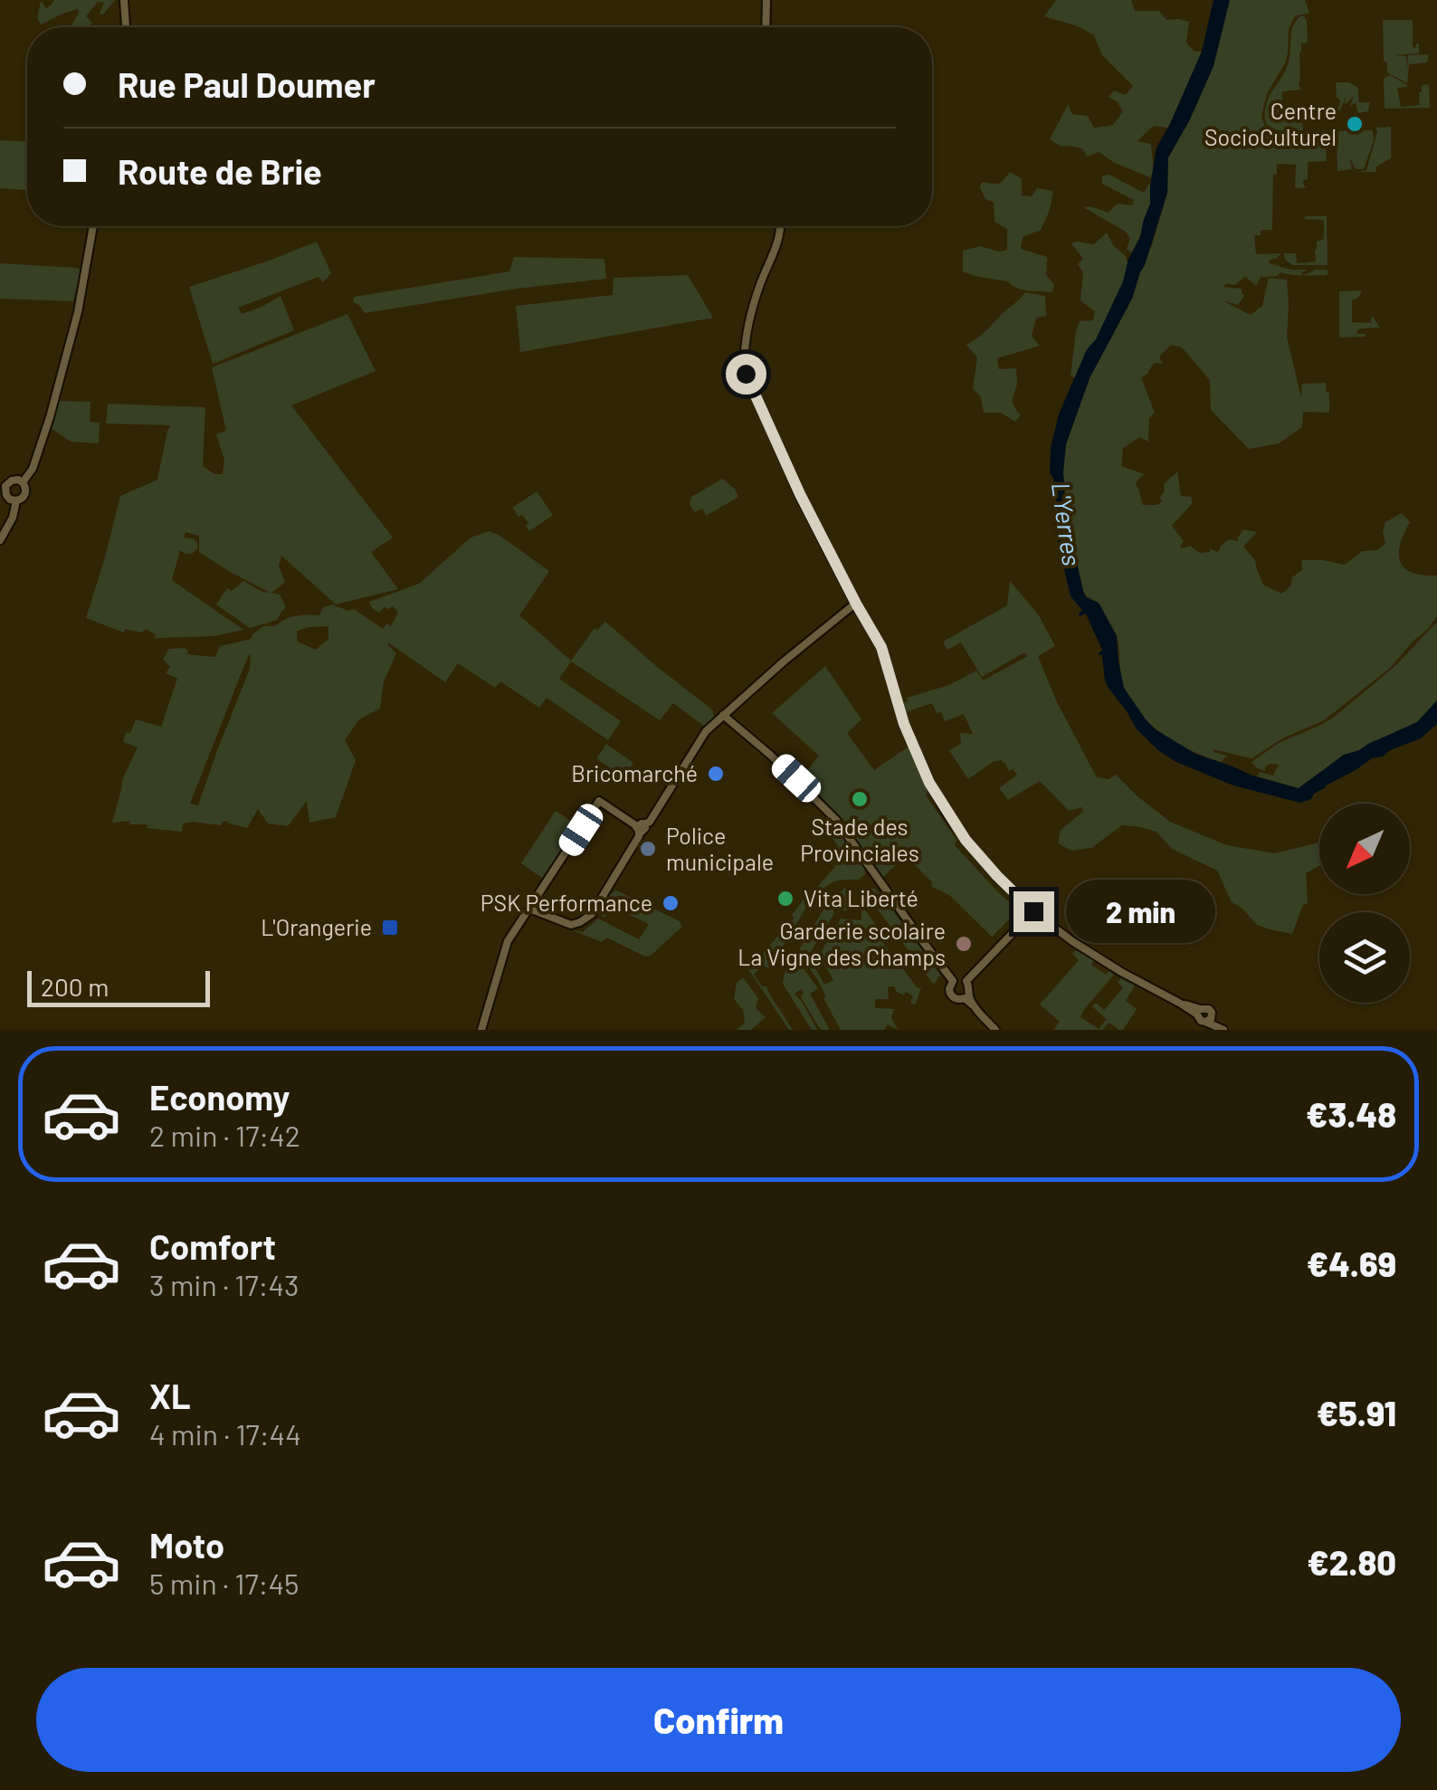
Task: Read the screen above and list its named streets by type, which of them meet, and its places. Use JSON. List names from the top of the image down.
{
  "water": ["L'Yerres"],
  "places": {
    "other": [
      "Centre SocioCulturel",
      "Bricomarché",
      "Stade des Provinciales",
      "Police municipale",
      "Vita Liberté",
      "PSK Performance",
      "Garderie scolaire La Vigne des Champs"
    ],
    "transit": ["L'Orangerie"]
  },
  "scale_bar": "200 m",
  "north": "bottom left",
  "page": {
    "banner": ["Rue Paul Doumer", "Route de Brie"],
    "bubble": "2 min",
    "scale": "200 m",
    "list": [
      {
        "name": "Economy",
        "note": "2 min · 17:42",
        "value": "€3.48"
      },
      {
        "name": "Comfort",
        "note": "3 min · 17:43",
        "value": "€4.69"
      },
      {
        "name": "XL",
        "note": "4 min · 17:44",
        "value": "€5.91"
      },
      {
        "name": "Moto",
        "note": "5 min · 17:45",
        "value": "€2.80"
      }
    ],
    "buttons": "Confirm"
  }
}
